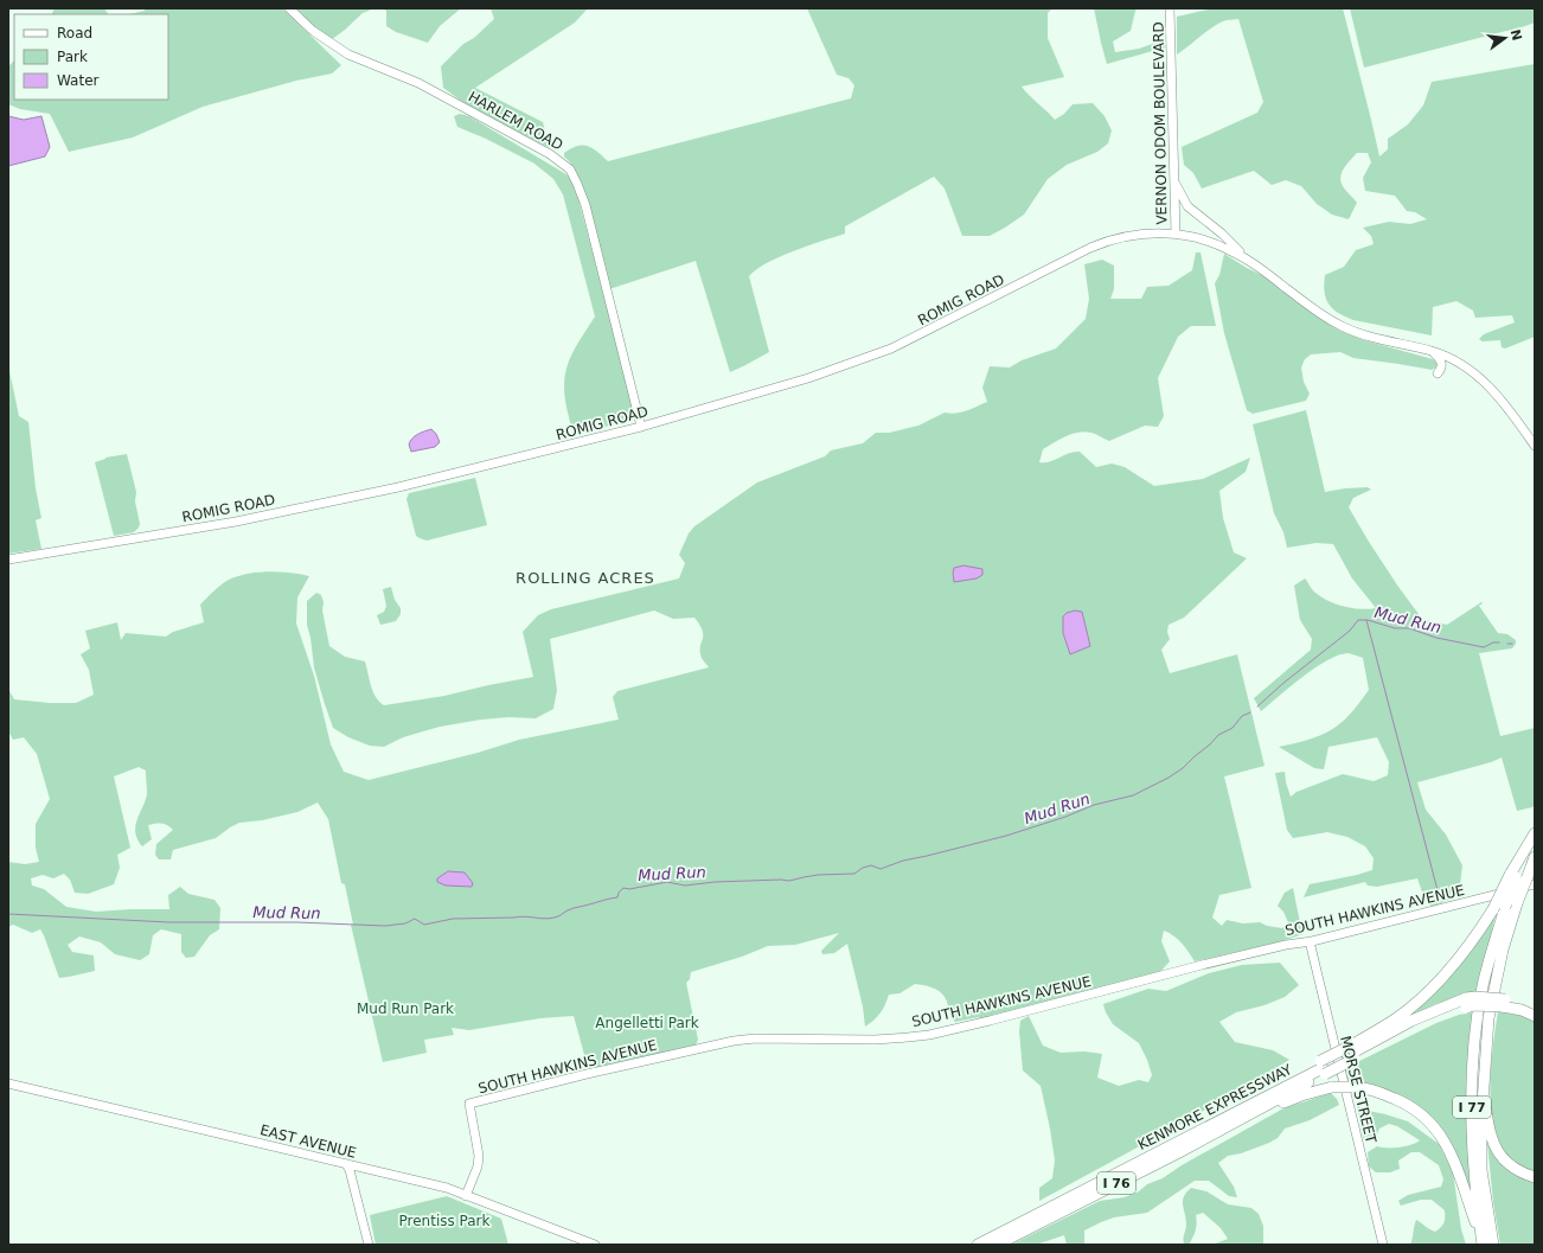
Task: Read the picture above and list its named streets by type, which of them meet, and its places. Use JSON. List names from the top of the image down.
{
  "streets": {
    "highway": ["KENMORE EXPRESSWAY", "I 77", "I 76"],
    "street": [
      "HARLEM ROAD",
      "VERNON ODOM BOULEVARD",
      "ROMIG ROAD",
      "SOUTH HAWKINS AVENUE",
      "MORSE STREET",
      "EAST AVENUE"
    ]
  },
  "crossings": [
    ["HARLEM ROAD", "ROMIG ROAD"],
    ["VERNON ODOM BOULEVARD", "ROMIG ROAD"],
    ["SOUTH HAWKINS AVENUE", "MORSE STREET"],
    ["SOUTH HAWKINS AVENUE", "EAST AVENUE"],
    ["KENMORE EXPRESSWAY", "I 76"],
    ["I 77", "I 76"]
  ],
  "districts": ["ROLLING ACRES"],
  "water": ["Mud Run"],
  "parks": ["Mud Run Park", "Angelletti Park", "Prentiss Park"],
  "legend": ["Road", "Park", "Water"],
  "north": "right"
}
